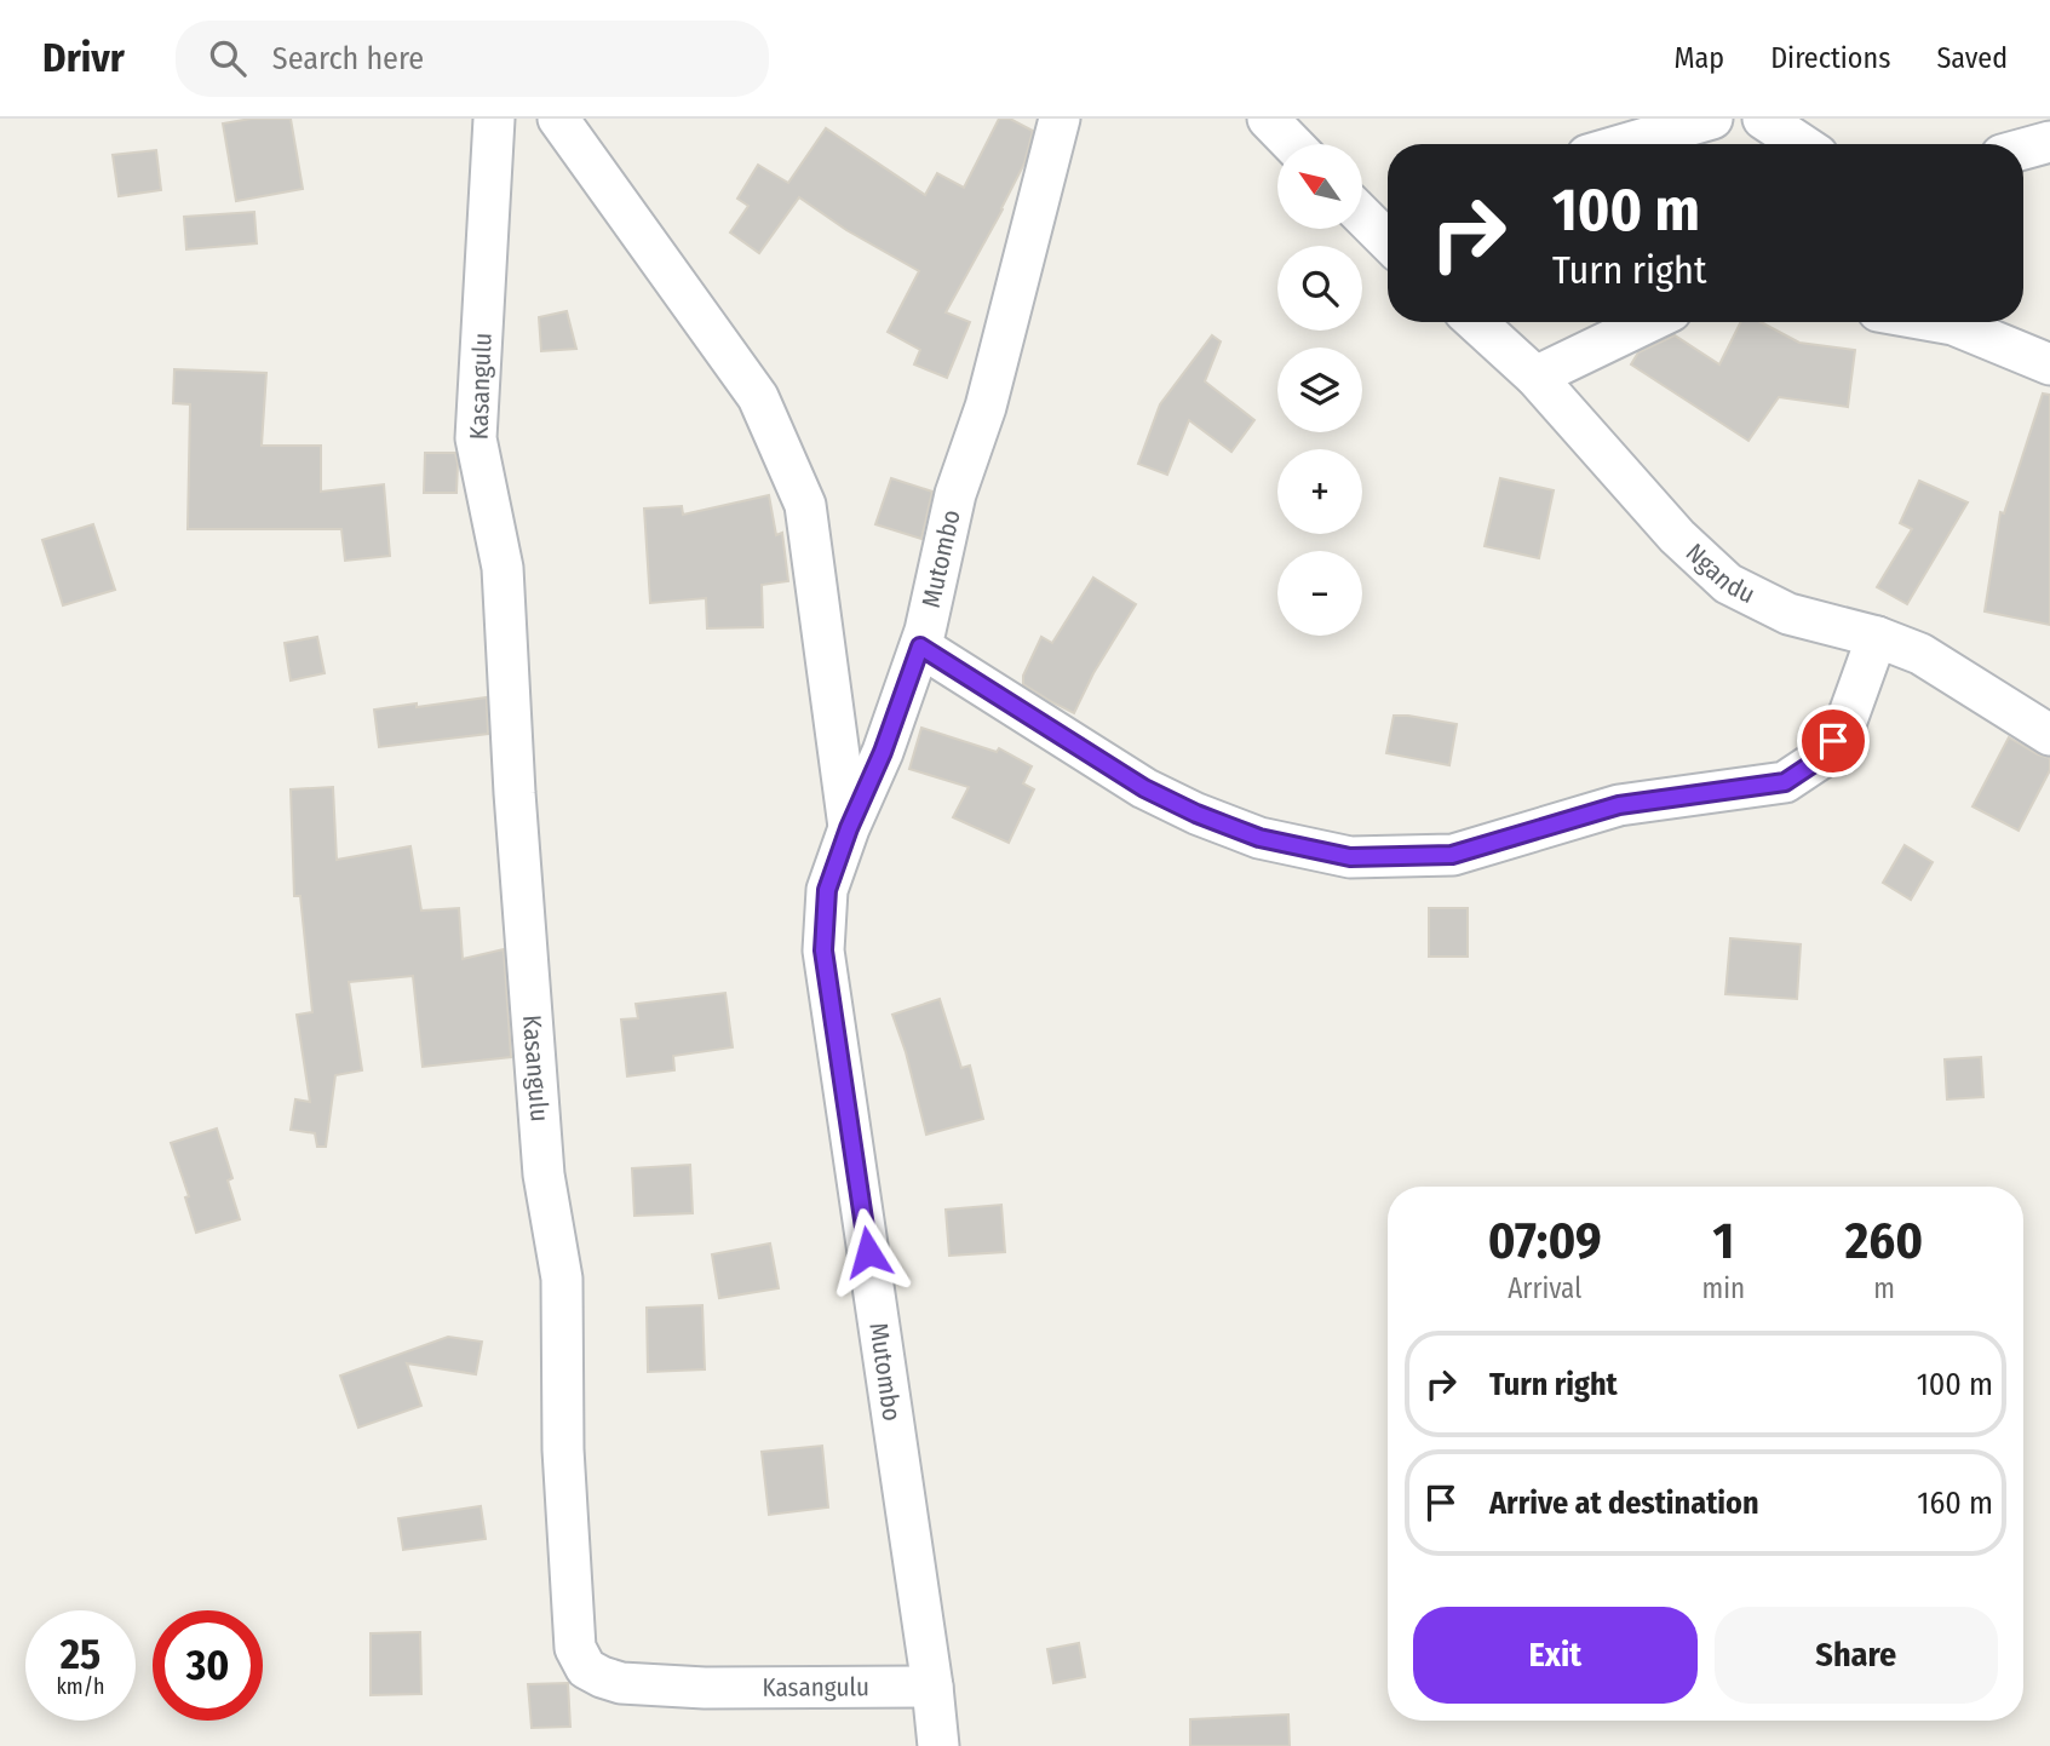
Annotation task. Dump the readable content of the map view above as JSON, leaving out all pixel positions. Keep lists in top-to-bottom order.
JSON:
{
  "streets": {
    "street": ["Kasangulu", "Mutombo", "Ngandu"]
  },
  "crossings": [
    ["Kasangulu", "Mutombo"]
  ],
  "north": "top left",
  "page": {
    "header": "Drivr",
    "search": "Search here",
    "nav": ["Map", "Directions", "Saved"],
    "map_buttons": ["+", "−"],
    "turn": ["100 m", "Turn right"],
    "eta": [
      "07:09",
      "Arrival",
      "1",
      "min",
      "260",
      "m"
    ],
    "list": [
      {
        "name": "Turn right",
        "value": "100 m"
      },
      {
        "name": "Arrive at destination",
        "value": "160 m"
      }
    ],
    "buttons": ["Exit", "Share"],
    "speed": "25 km/h",
    "limit": "30"
  }
}
